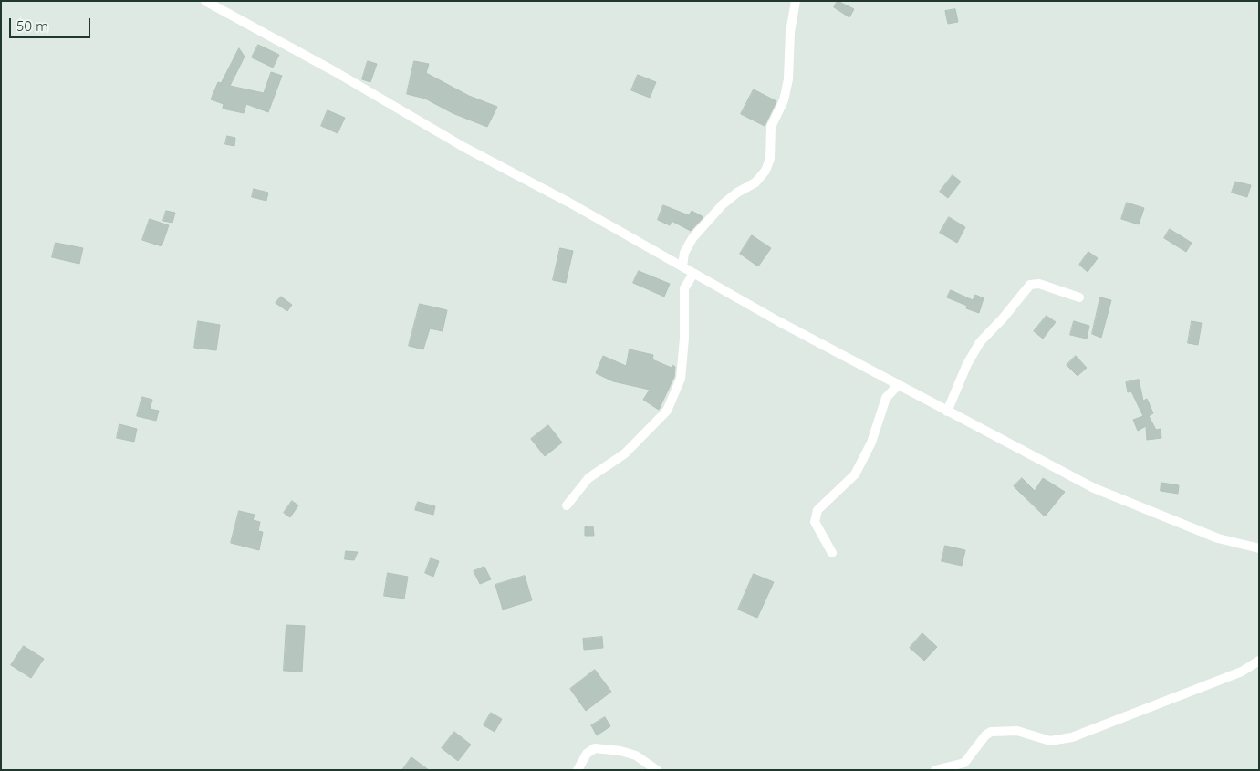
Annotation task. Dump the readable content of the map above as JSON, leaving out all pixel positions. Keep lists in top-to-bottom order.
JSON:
{
  "scale_bar": "50 m"
}
